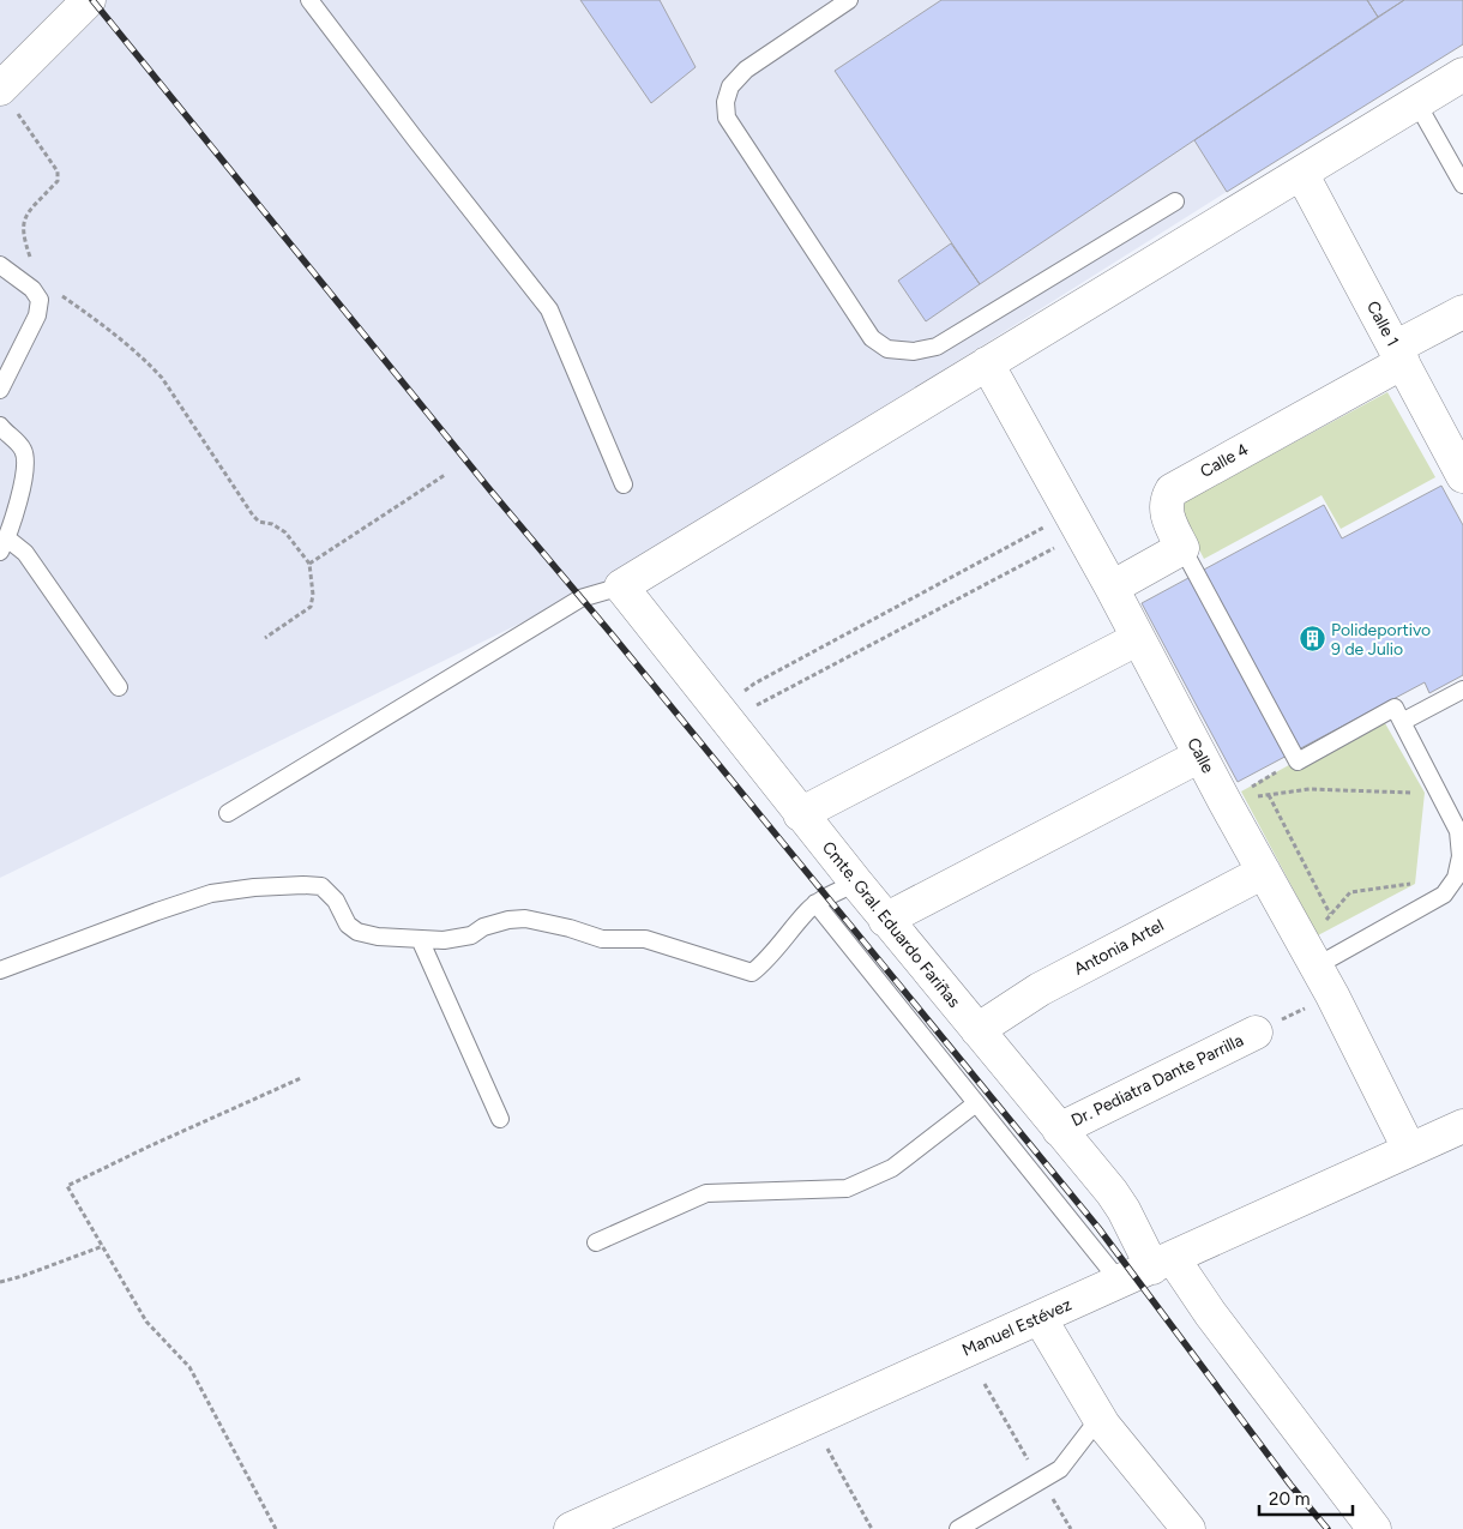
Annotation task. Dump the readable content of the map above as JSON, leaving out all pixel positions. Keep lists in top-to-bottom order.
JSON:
{
  "streets": {
    "street": [
      "Calle 1",
      "Calle 4",
      "Calle",
      "Cmte. Gral. Eduardo Fariñas",
      "Antonia Artel",
      "Dr. Pediatra Dante Parrilla",
      "Manuel Estévez"
    ]
  },
  "crossings": [
    ["Calle 1", "Calle 4"],
    ["Calle", "Antonia Artel"],
    ["Calle", "Manuel Estévez"],
    ["Cmte. Gral. Eduardo Fariñas", "Antonia Artel"],
    ["Cmte. Gral. Eduardo Fariñas", "Dr. Pediatra Dante Parrilla"],
    ["Cmte. Gral. Eduardo Fariñas", "Manuel Estévez"]
  ],
  "places": {
    "building": ["Polideportivo 9 de Julio"]
  },
  "scale_bar": "20 m"
}
